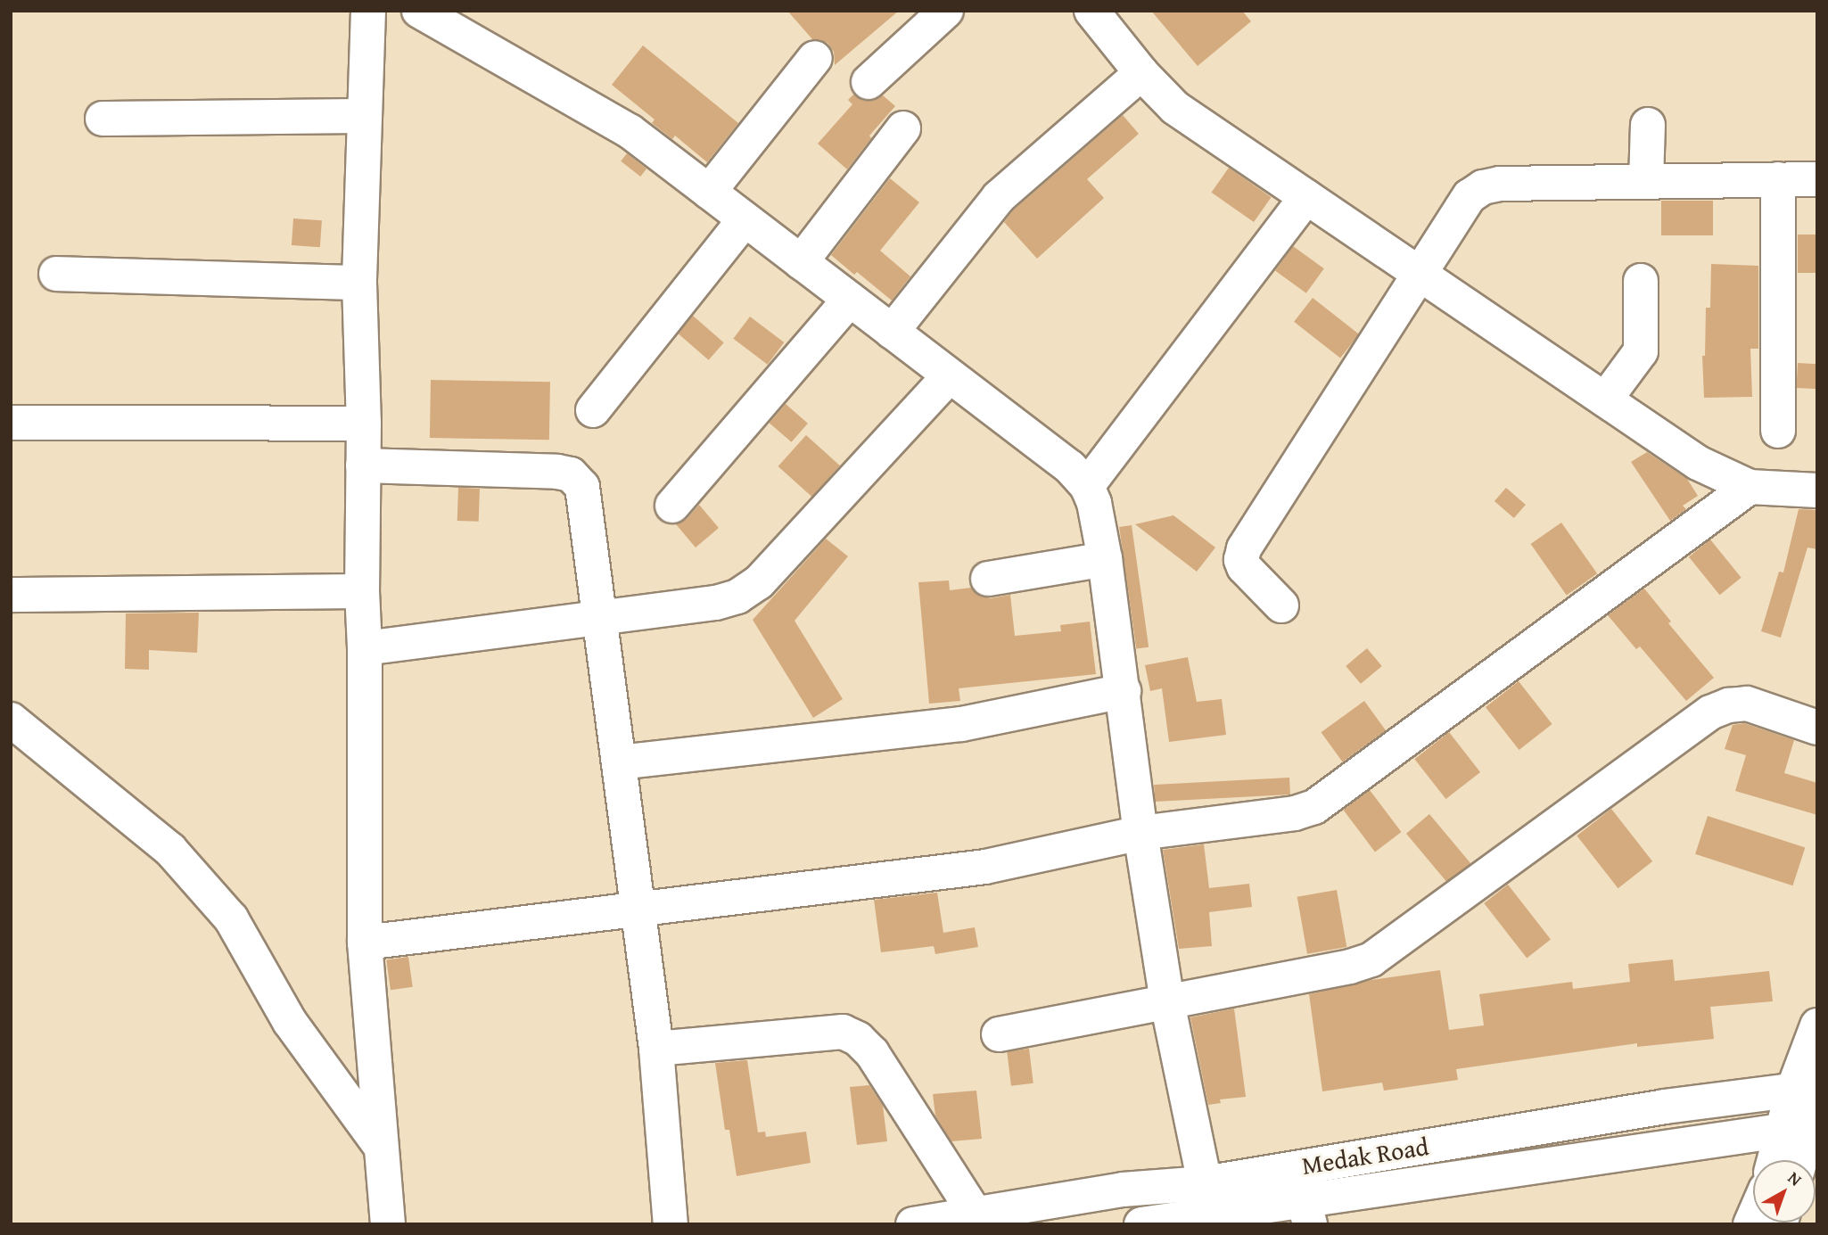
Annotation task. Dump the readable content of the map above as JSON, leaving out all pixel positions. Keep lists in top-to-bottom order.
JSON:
{
  "streets": {
    "street": ["Medak Road"]
  },
  "north": "top right"
}
